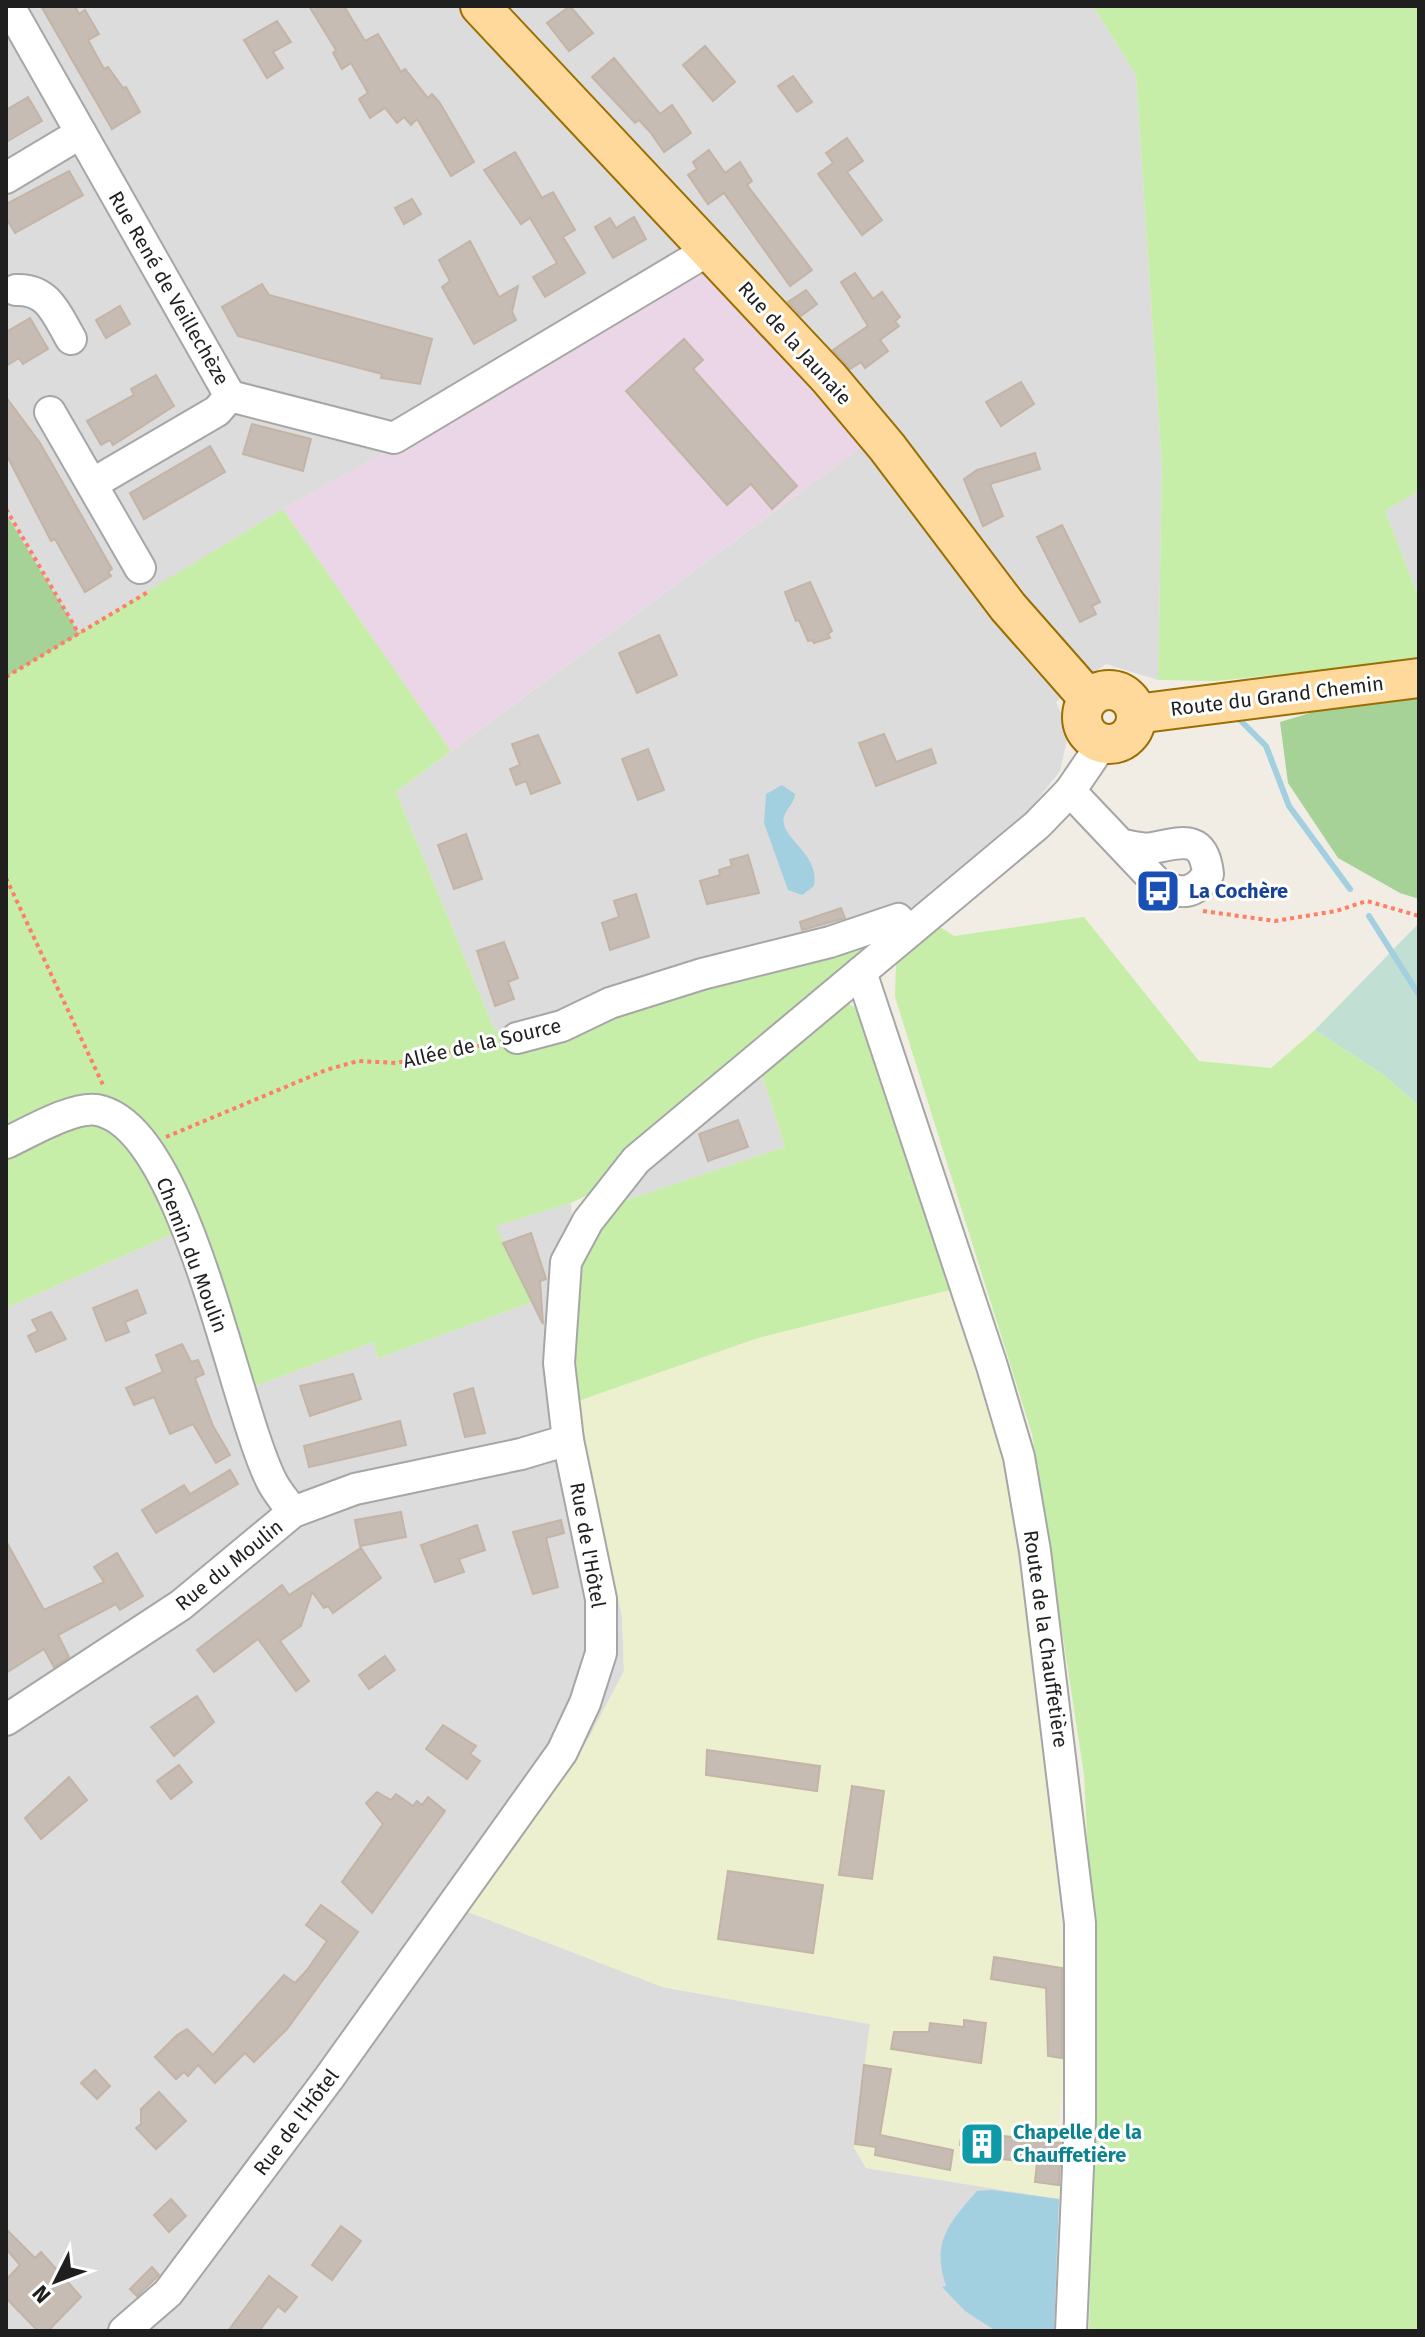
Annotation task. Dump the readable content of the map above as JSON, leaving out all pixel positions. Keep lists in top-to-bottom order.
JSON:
{
  "streets": {
    "main road": ["Rue de la Jaunaie", "Route du Grand Chemin"],
    "street": [
      "Rue René de Veillechèze",
      "Allée de la Source",
      "Chemin du Moulin",
      "Rue de l'Hôtel",
      "Rue du Moulin",
      "Route de la Chauffetière"
    ]
  },
  "crossings": [
    ["Rue René de Veillechèze", "Rue de la Jaunaie"],
    ["Rue de la Jaunaie", "Route du Grand Chemin"],
    ["Rue de la Jaunaie", "Rue de l'Hôtel"],
    ["Route du Grand Chemin", "Rue de l'Hôtel"],
    ["Allée de la Source", "Chemin du Moulin"],
    ["Allée de la Source", "Rue de l'Hôtel"],
    ["Chemin du Moulin", "Rue du Moulin"],
    ["Rue de l'Hôtel", "Rue du Moulin"],
    ["Rue de l'Hôtel", "Route de la Chauffetière"]
  ],
  "places": {
    "bus stop": ["La Cochère"],
    "building": ["Chapelle de la Chauffetière"]
  },
  "north": "bottom left"
}
